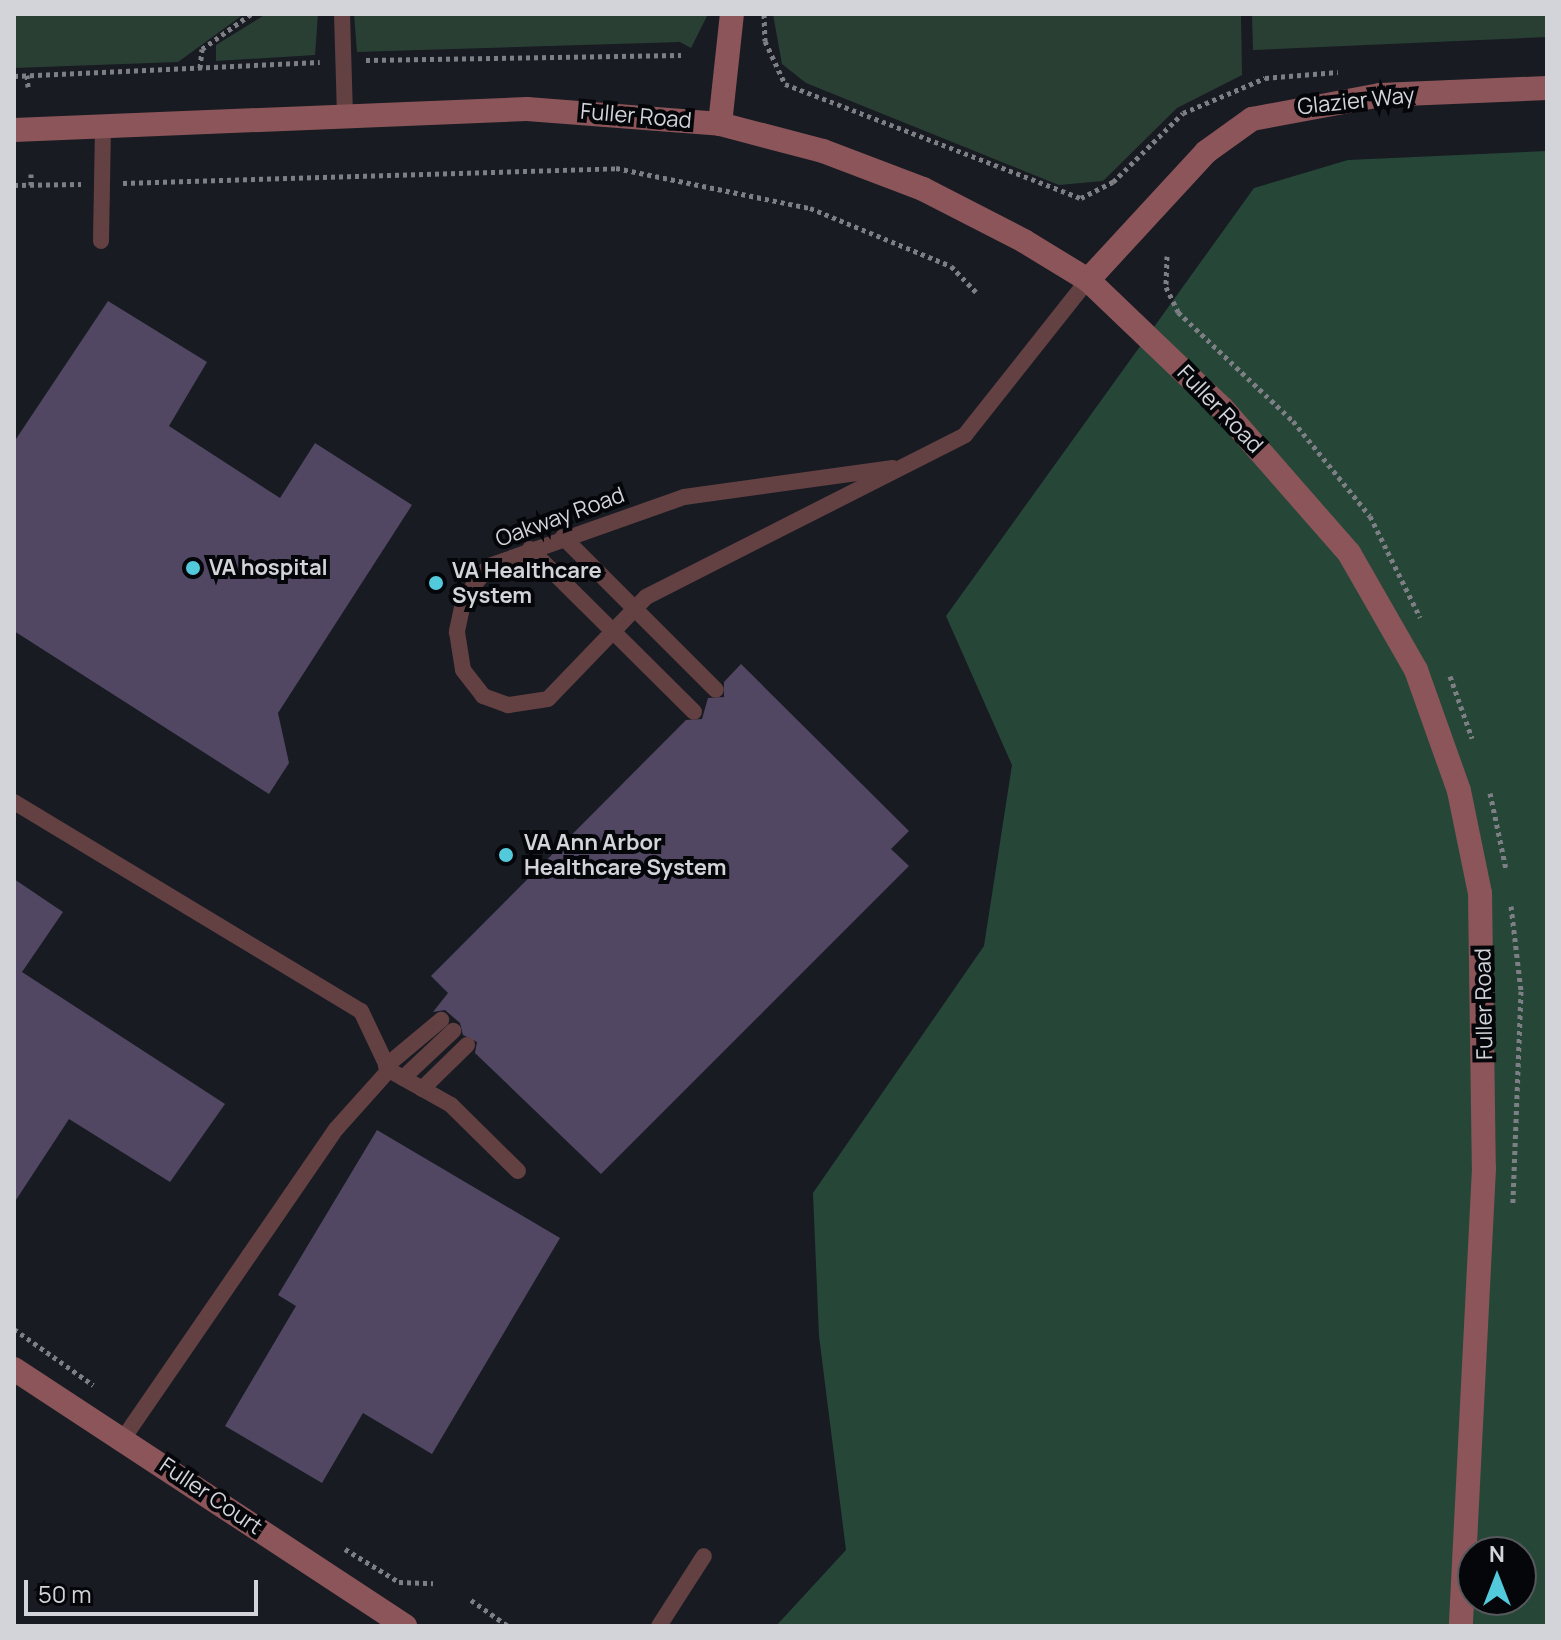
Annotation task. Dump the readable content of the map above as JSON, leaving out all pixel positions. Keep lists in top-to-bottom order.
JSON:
{
  "streets": {
    "main road": ["Glazier Way", "Fuller Road", "Fuller Court"],
    "lane": ["Oakway Road"]
  },
  "crossings": [
    ["Glazier Way", "Fuller Road"],
    ["Glazier Way", "Oakway Road"],
    ["Fuller Road", "Oakway Road"]
  ],
  "places": ["VA hospital", "VA Healthcare System", "VA Ann Arbor Healthcare System"],
  "scale_bar": "50 m",
  "north": "top"
}
